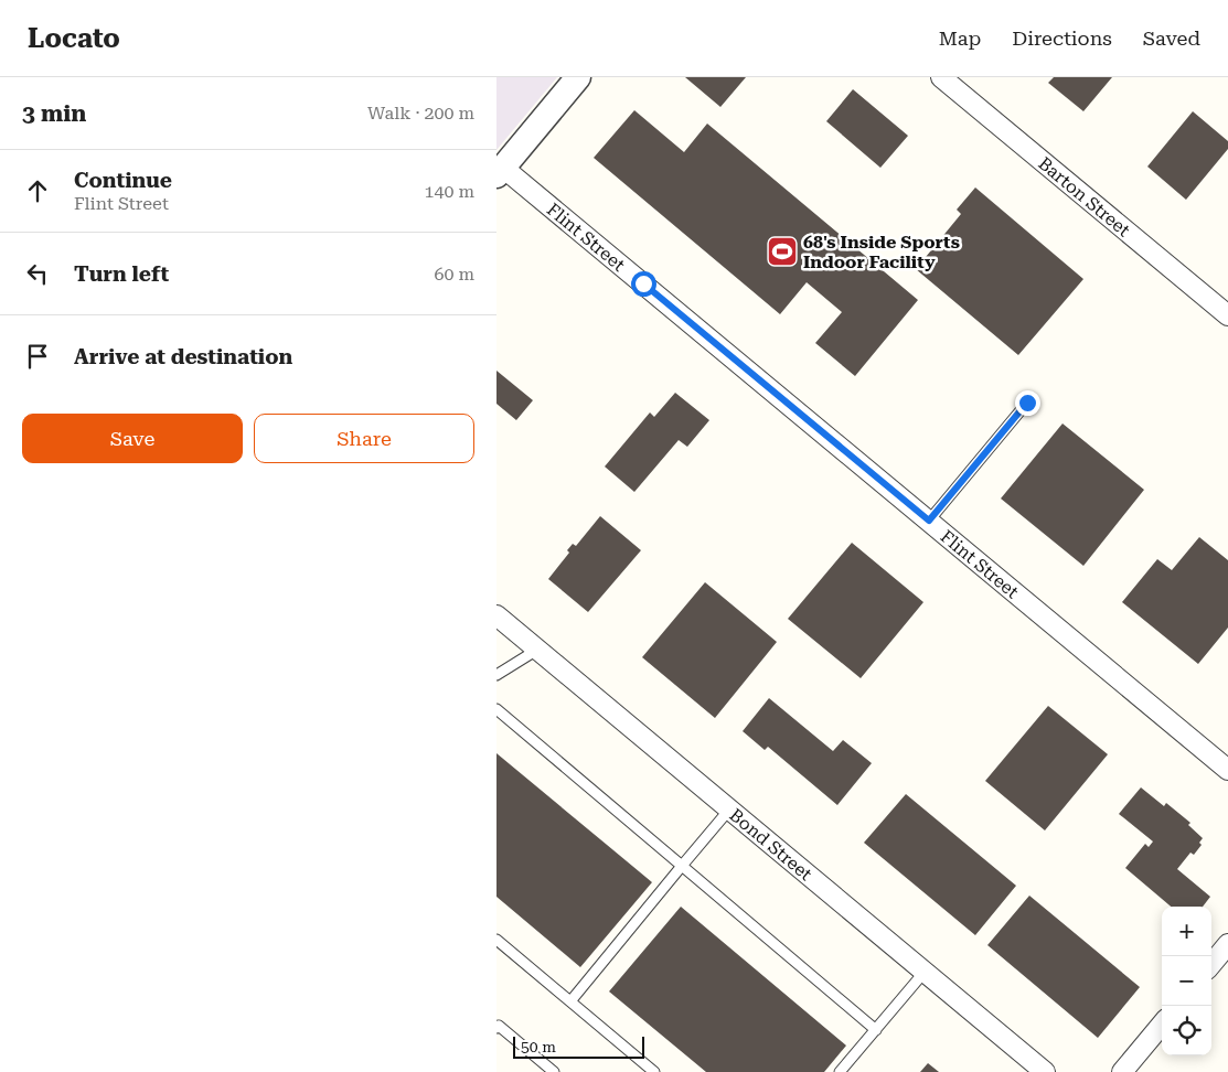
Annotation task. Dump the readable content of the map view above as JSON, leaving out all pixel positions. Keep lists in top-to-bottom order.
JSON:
{
  "streets": {
    "street": ["Barton Street", "Flint Street", "Bond Street"]
  },
  "places": {
    "sports": ["68's Inside Sports Indoor Facility"]
  },
  "scale_bar": "50 m",
  "page": {
    "header": "Locato",
    "nav": ["Map", "Directions", "Saved"],
    "heading": ["3 min", "Walk · 200 m"],
    "list": [
      ["Continue", "Flint Street", "140 m"],
      ["Turn left", "60 m"],
      "Arrive at destination"
    ],
    "buttons": ["Save", "Share"],
    "map_buttons": ["+", "−"],
    "scale": "50 m"
  }
}
